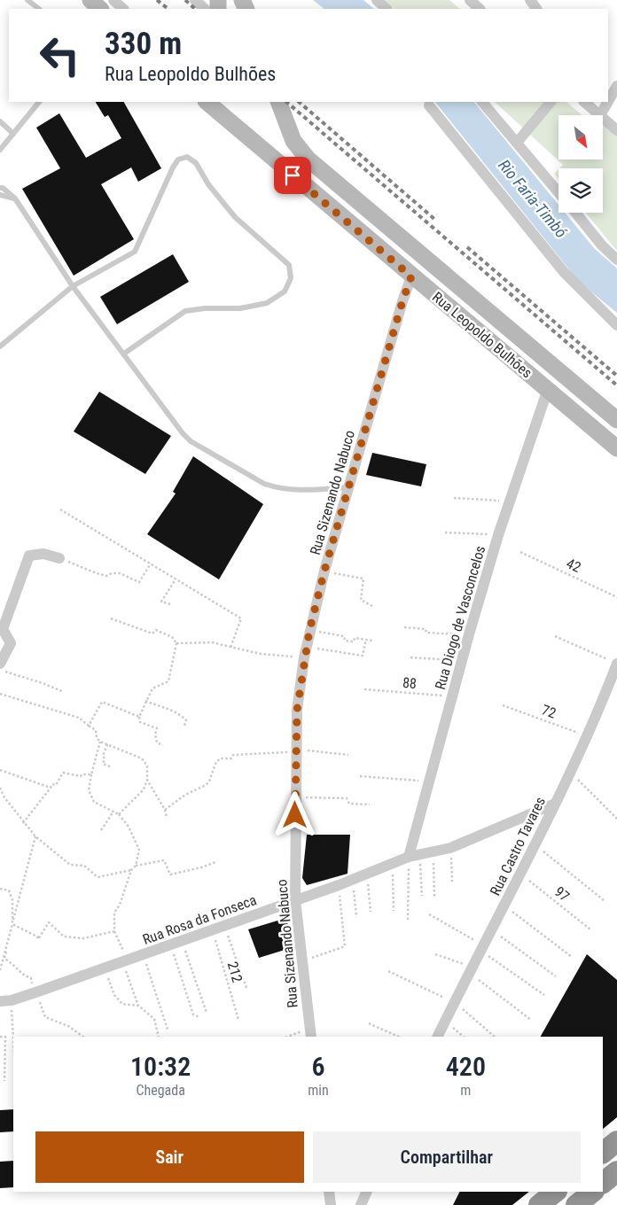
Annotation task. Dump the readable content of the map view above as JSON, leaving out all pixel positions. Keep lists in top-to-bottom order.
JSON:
{
  "streets": {
    "main road": ["Rua Leopoldo Bulhões"],
    "street": [
      "Rua Sizenando Nabuco",
      "Rua Diogo de Vasconcelos",
      "Rua Castro Tavares",
      "Rua Rosa da Fonseca"
    ],
    "path": [
      "42",
      "88",
      "72",
      "97",
      "212"
    ]
  },
  "crossings": [
    ["Rua Leopoldo Bulhões", "Rua Sizenando Nabuco"],
    ["Rua Leopoldo Bulhões", "Rua Diogo de Vasconcelos"],
    ["Rua Sizenando Nabuco", "Rua Rosa da Fonseca"],
    ["Rua Diogo de Vasconcelos", "88"],
    ["Rua Diogo de Vasconcelos", "Rua Rosa da Fonseca"],
    ["72", "Rua Castro Tavares"],
    ["Rua Castro Tavares", "97"],
    ["Rua Castro Tavares", "Rua Rosa da Fonseca"],
    ["Rua Rosa da Fonseca", "212"]
  ],
  "water": ["Rio Faria-Timbó"],
  "north": "bottom right",
  "page": {
    "turn": ["330 m", "Rua Leopoldo Bulhões"],
    "eta": [
      "10:32",
      "Chegada",
      "6",
      "min",
      "420",
      "m"
    ],
    "buttons": ["Sair", "Compartilhar"]
  }
}
